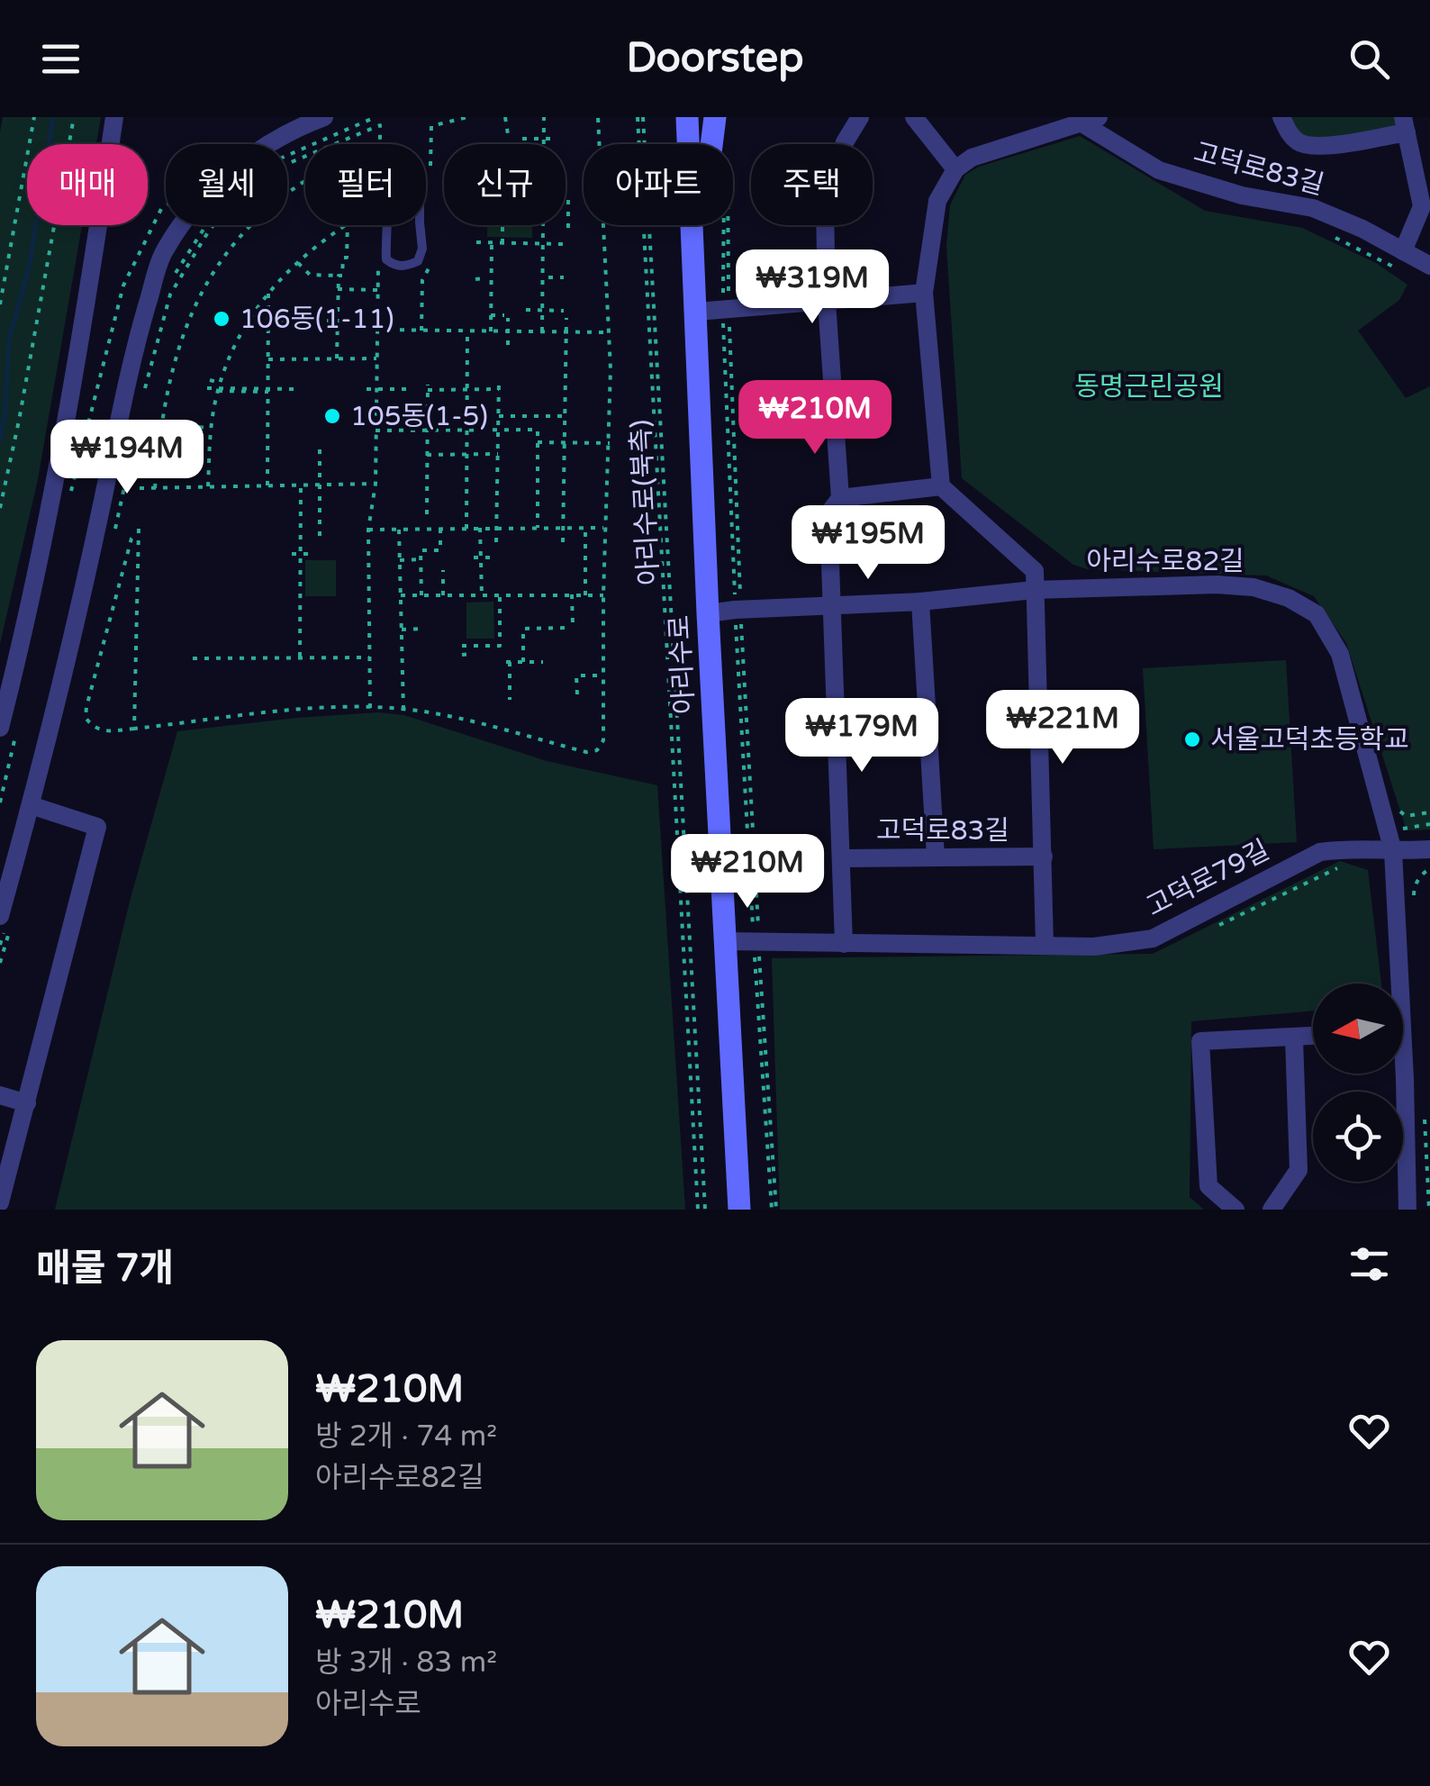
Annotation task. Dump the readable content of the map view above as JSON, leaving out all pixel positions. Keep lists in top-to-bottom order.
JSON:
{
  "streets": {
    "main road": ["아리수로"],
    "street": ["고덕로83길", "아리수로82길", "고덕로79길"],
    "path": ["아리수로(북측)"]
  },
  "crossings": [
    ["고덕로83길", "아리수로82길"],
    ["고덕로83길", "고덕로79길"],
    ["아리수로82길", "아리수로"],
    ["아리수로82길", "고덕로79길"],
    ["아리수로", "고덕로79길"]
  ],
  "parks": ["동명근린공원"],
  "places": ["106동(1-11)", "105동(1-5)", "서울고덕초등학교"],
  "north": "left",
  "page": {
    "header": "Doorstep",
    "chip": [
      "매매",
      "월세",
      "필터",
      "신규",
      "아파트",
      "주택"
    ],
    "price": [
      "₩319M",
      "₩210M",
      "₩194M",
      "₩195M",
      "₩221M",
      "₩179M",
      "₩210M"
    ],
    "heading": "매물 7개",
    "list": [
      {
        "name": "₩210M",
        "note": "방 2개 · 74 m² · 아리수로82길"
      },
      {
        "name": "₩210M",
        "note": "방 3개 · 83 m² · 아리수로"
      }
    ]
  }
}
